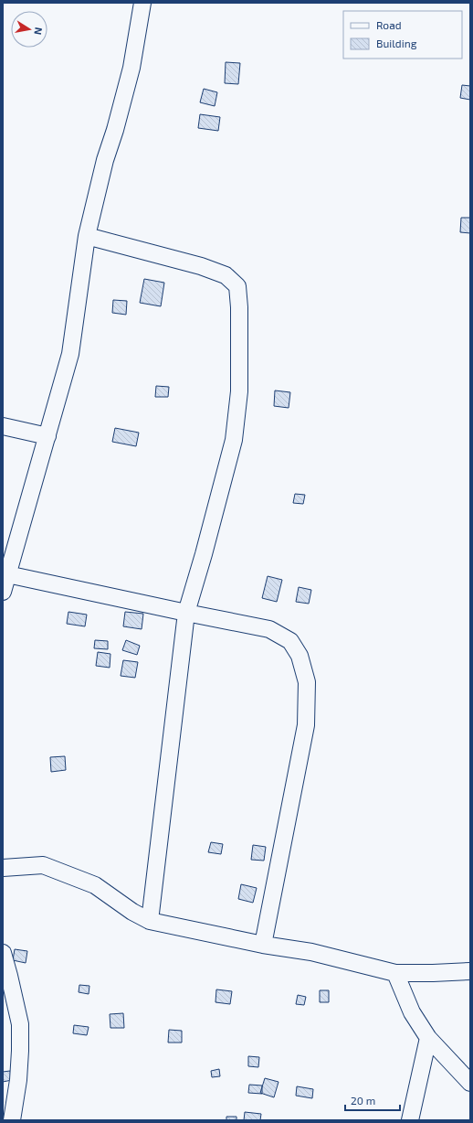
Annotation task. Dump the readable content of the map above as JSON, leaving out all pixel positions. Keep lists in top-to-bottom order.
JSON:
{
  "legend": ["Road", "Building"],
  "scale_bar": "20 m",
  "north": "right"
}
